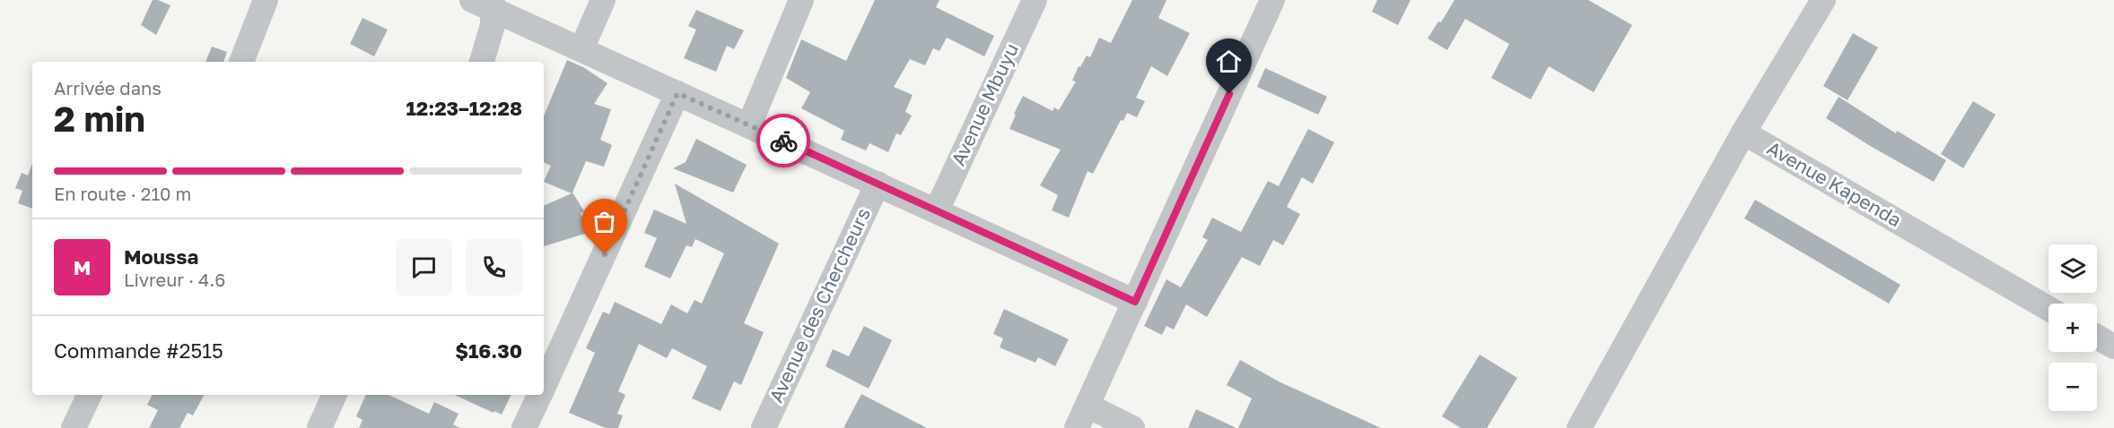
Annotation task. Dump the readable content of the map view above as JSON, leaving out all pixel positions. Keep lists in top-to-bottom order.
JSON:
{
  "streets": {
    "street": ["Avenue Mbuyu", "Avenue Kapenda", "Avenue des Chercheurs"]
  },
  "page": {
    "heading": ["2 min", "Arrivée dans", "12:23–12:28"],
    "panel": [
      "Moussa",
      "Livreur · 4.6",
      "Commande #2515",
      "$16.30"
    ],
    "bar": "En route · 210 m",
    "round": "M",
    "map_buttons": ["+", "−"]
  }
}
